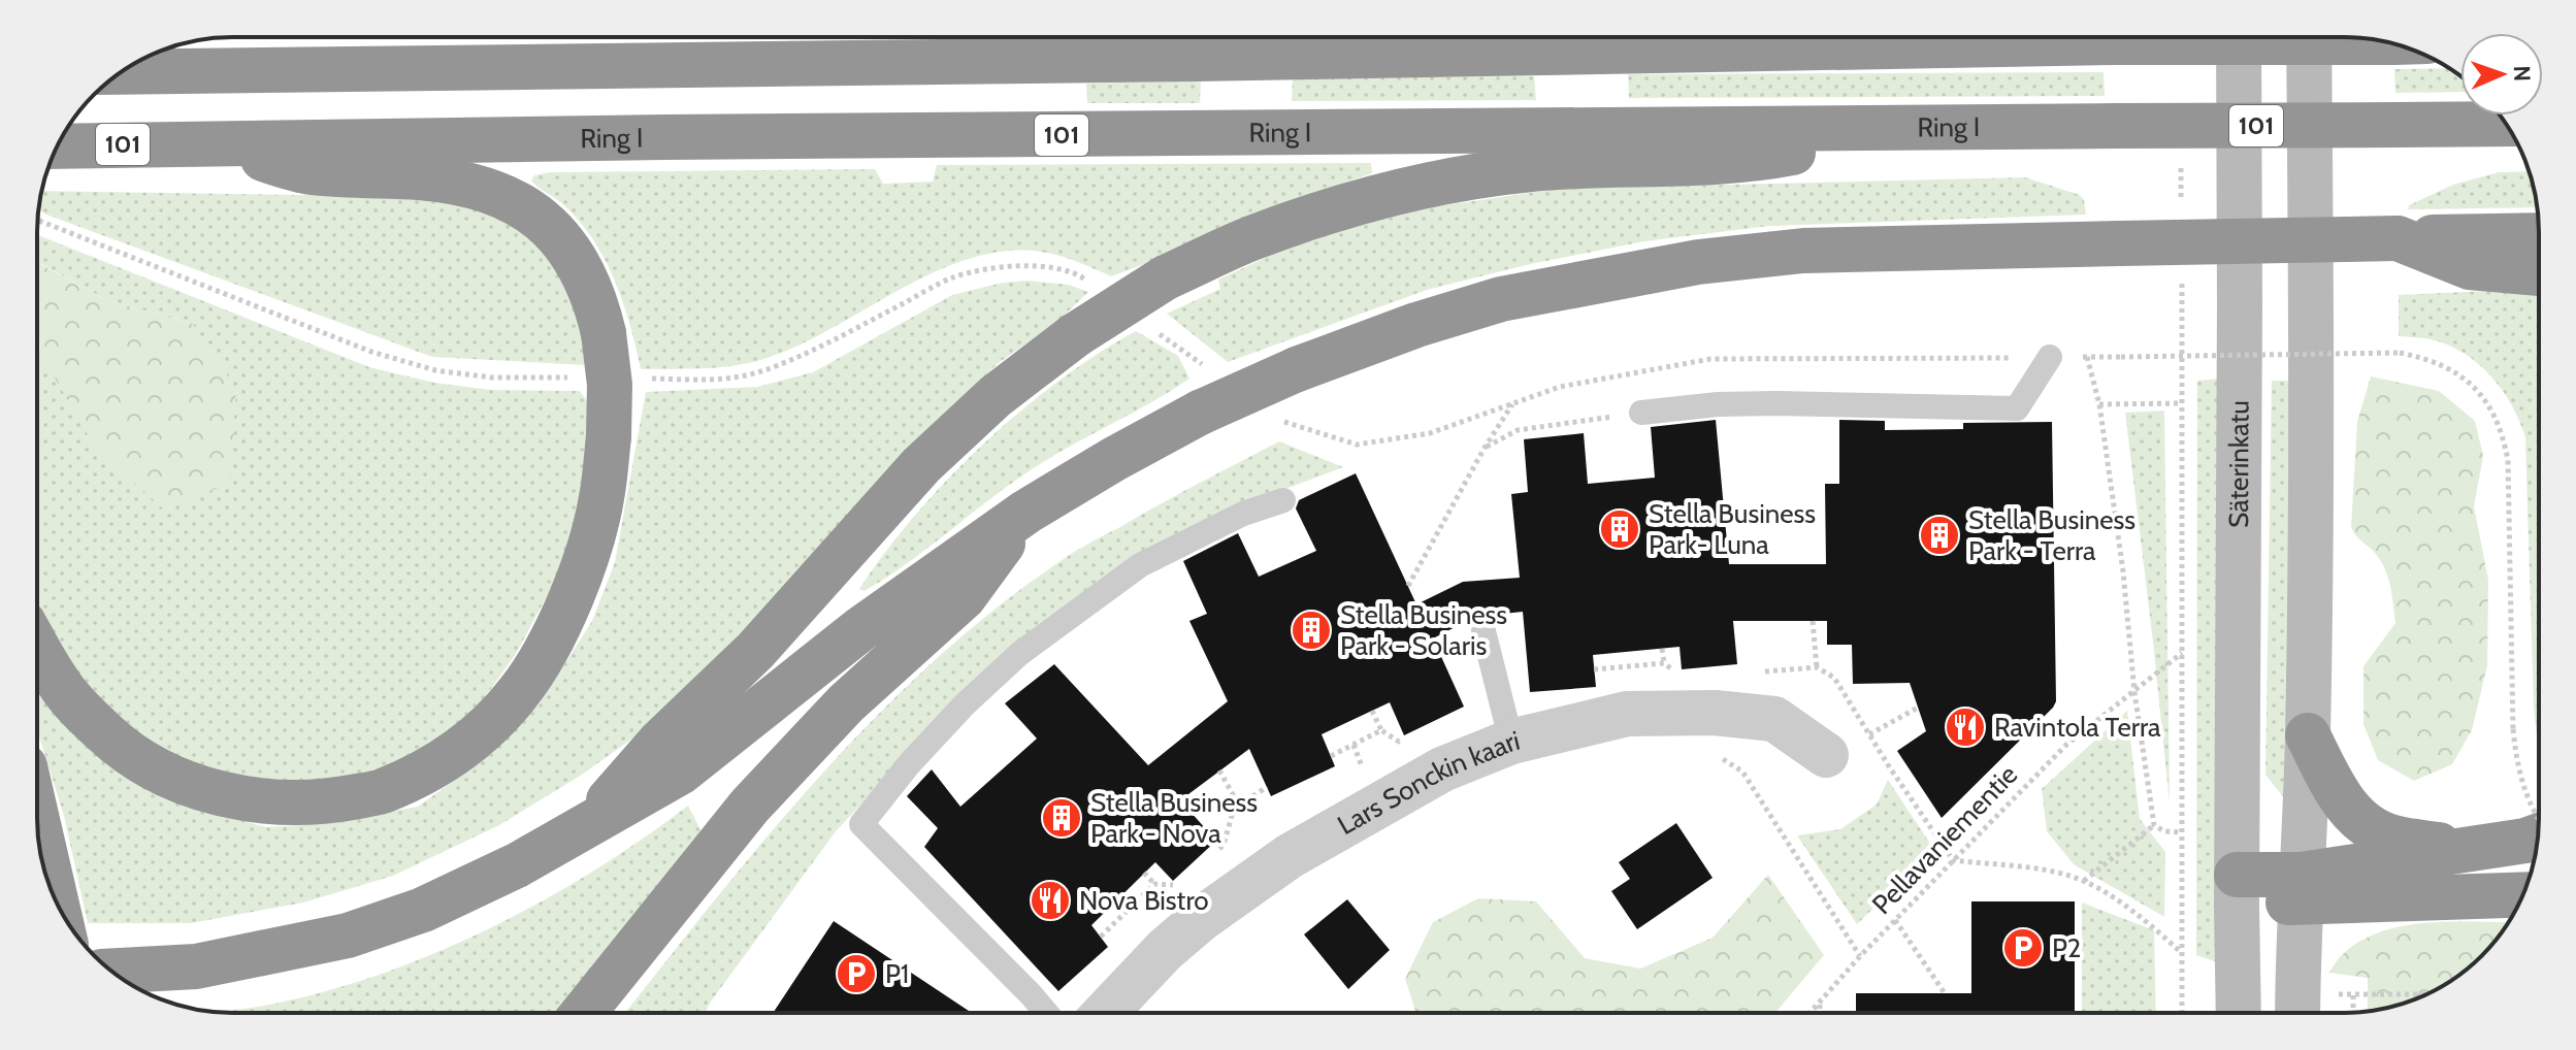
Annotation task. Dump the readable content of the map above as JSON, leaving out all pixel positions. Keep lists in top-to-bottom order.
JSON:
{
  "streets": {
    "highway": ["101", "Ring I"],
    "main road": ["Säterinkatu"],
    "street": ["Lars Sonckin kaari"],
    "path": ["Pellavaniementie"]
  },
  "places": {
    "building": [
      "Stella Business Park- Luna",
      "Stella Business Park - Terra",
      "Stella Business Park - Solaris",
      "Stella Business Park - Nova"
    ],
    "restaurant": ["Ravintola Terra", "Nova Bistro"],
    "parking": ["P2", "P1"]
  },
  "north": "right"
}
